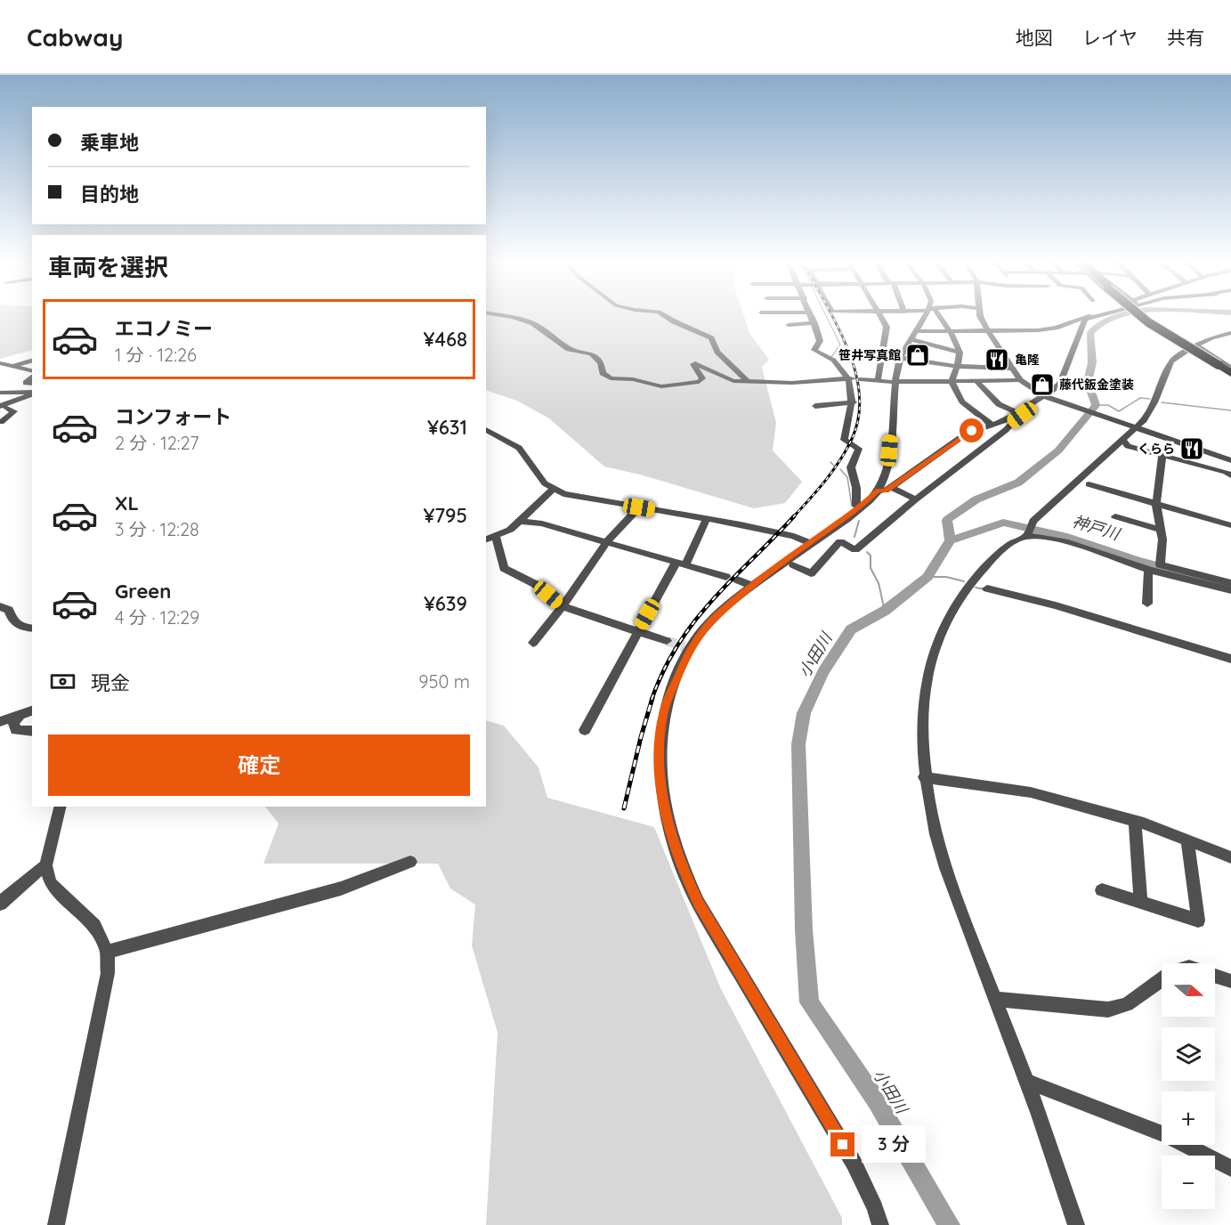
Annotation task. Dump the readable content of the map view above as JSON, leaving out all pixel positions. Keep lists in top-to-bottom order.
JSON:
{
  "water": ["神戸川", "小田川"],
  "places": {
    "shop": ["笹井写真館", "藤代鈑金塗装"],
    "restaurant": ["亀隆", "くらら"]
  },
  "north": "right",
  "page": {
    "header": "Cabway",
    "nav": ["地図", "レイヤ", "共有"],
    "banner": ["乗車地", "目的地"],
    "heading": "車両を選択",
    "list": [
      {
        "name": "エコノミー",
        "note": "1 分 · 12:26",
        "value": "¥468"
      },
      {
        "name": "コンフォート",
        "note": "2 分 · 12:27",
        "value": "¥631"
      },
      {
        "name": "XL",
        "note": "3 分 · 12:28",
        "value": "¥795"
      },
      {
        "name": "Green",
        "note": "4 分 · 12:29",
        "value": "¥639"
      }
    ],
    "pay": ["現金", "950 m"],
    "buttons": "確定",
    "map_buttons": ["+", "−"],
    "bubble": "3 分"
  }
}
